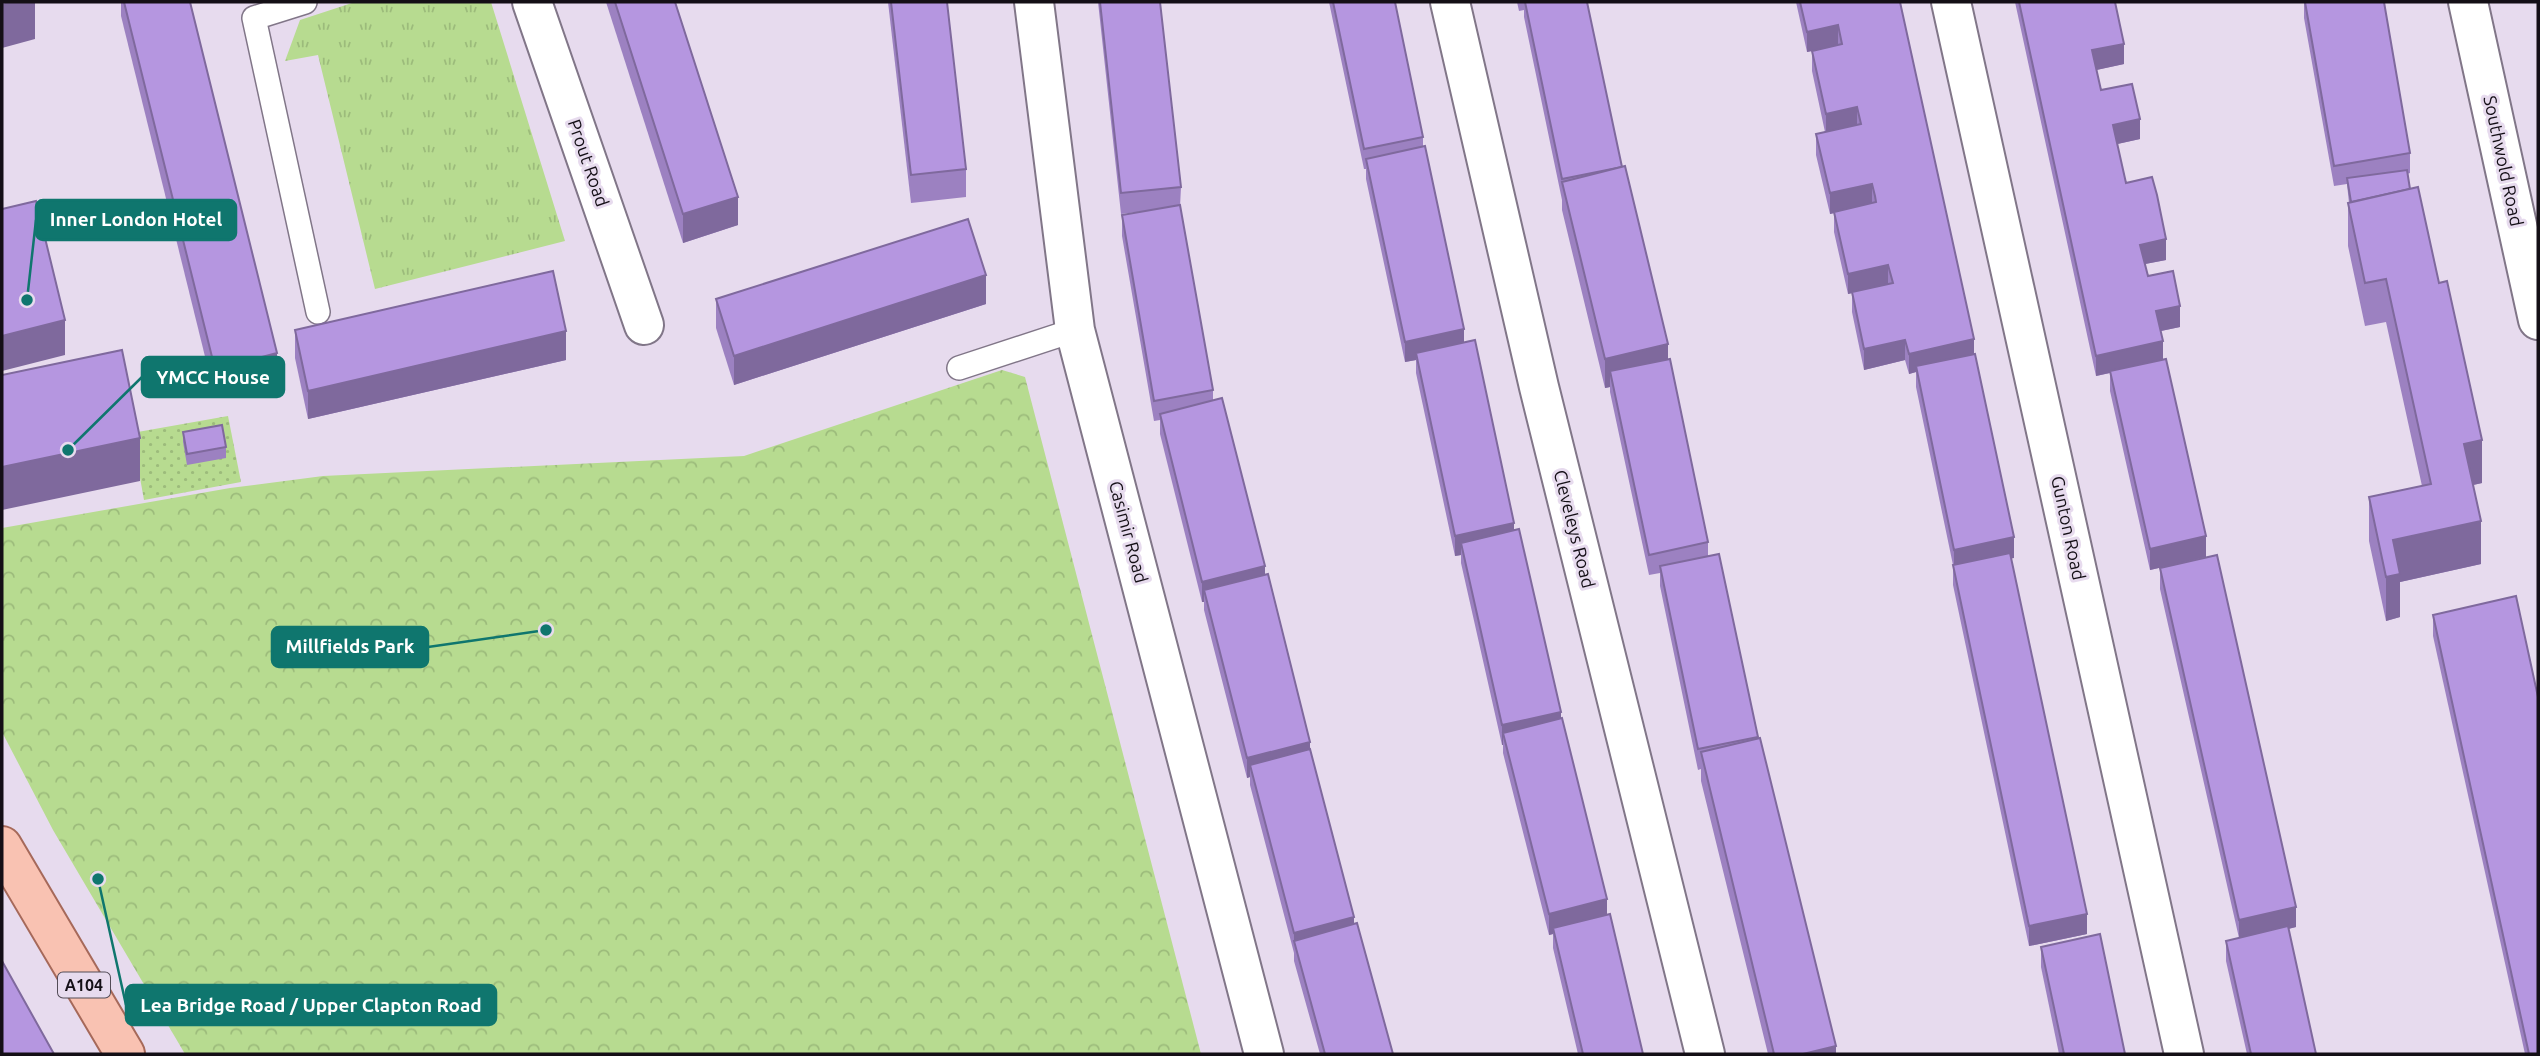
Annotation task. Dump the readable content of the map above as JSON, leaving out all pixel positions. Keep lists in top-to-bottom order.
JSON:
{
  "streets": {
    "main road": ["A104"],
    "street": [
      "Southwold Road",
      "Prout Road",
      "Gunton Road",
      "Cleveleys Road",
      "Casimir Road"
    ]
  },
  "places": [
    "Inner London Hotel",
    "YMCC House",
    "Millfields Park",
    "Lea Bridge Road / Upper Clapton Road"
  ]
}
